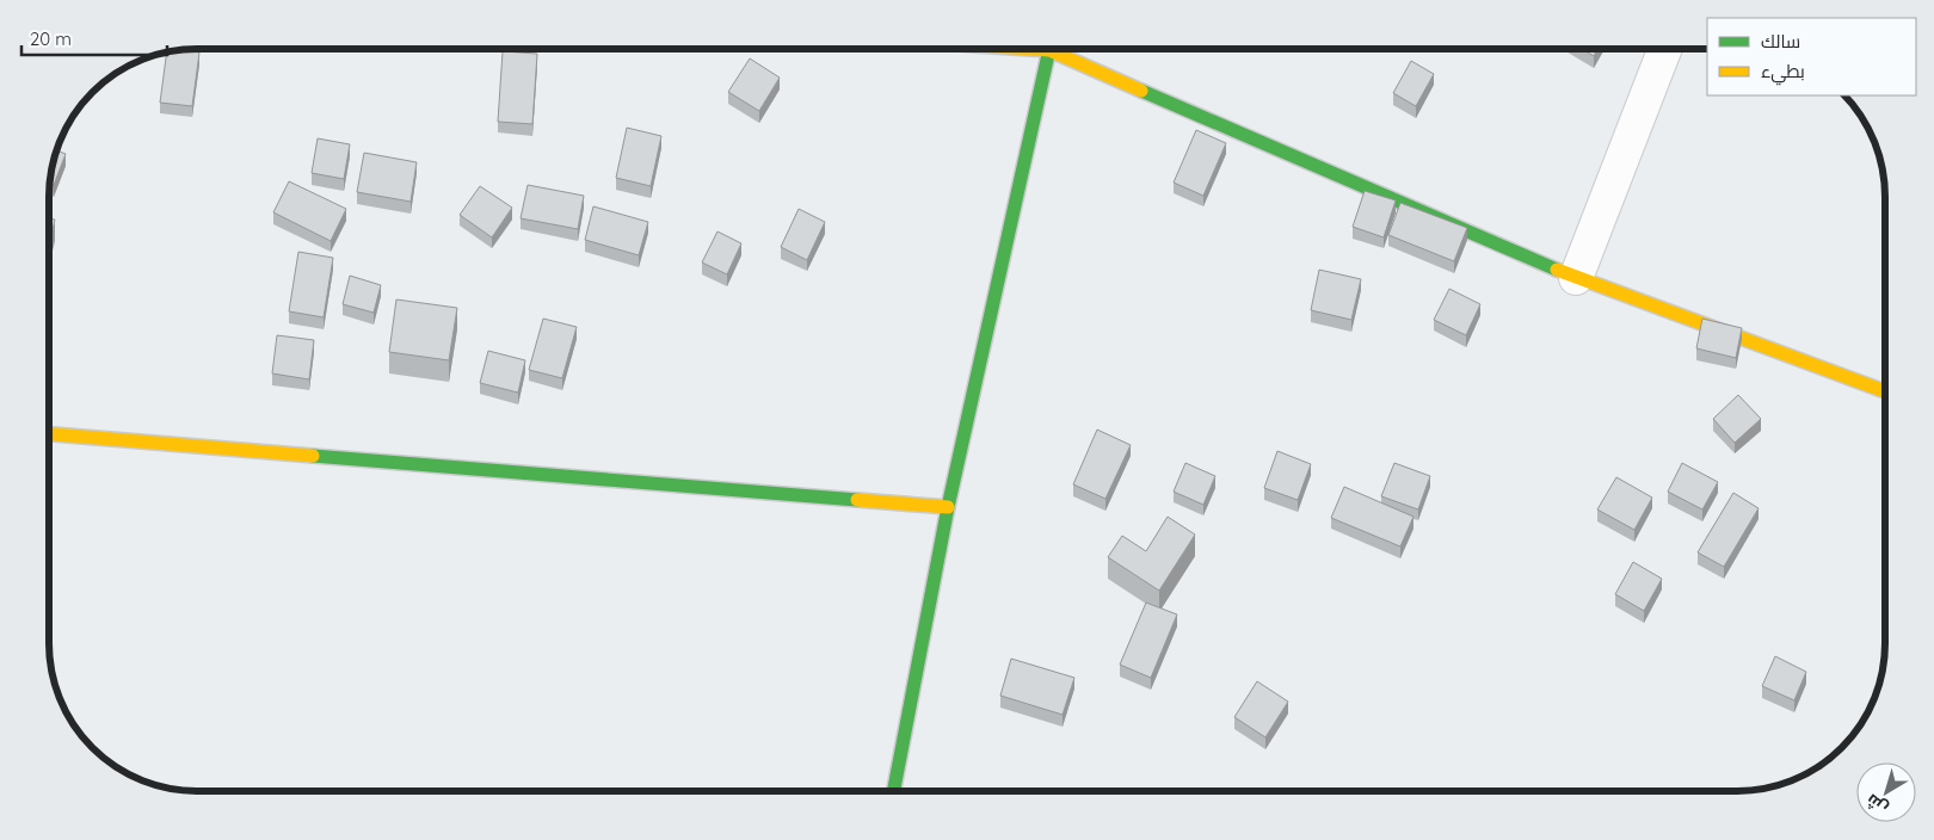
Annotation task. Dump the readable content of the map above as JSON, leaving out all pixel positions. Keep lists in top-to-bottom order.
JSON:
{
  "legend": ["سالك", "بطيء"],
  "scale_bar": "20 m",
  "north": "bottom left"
}
